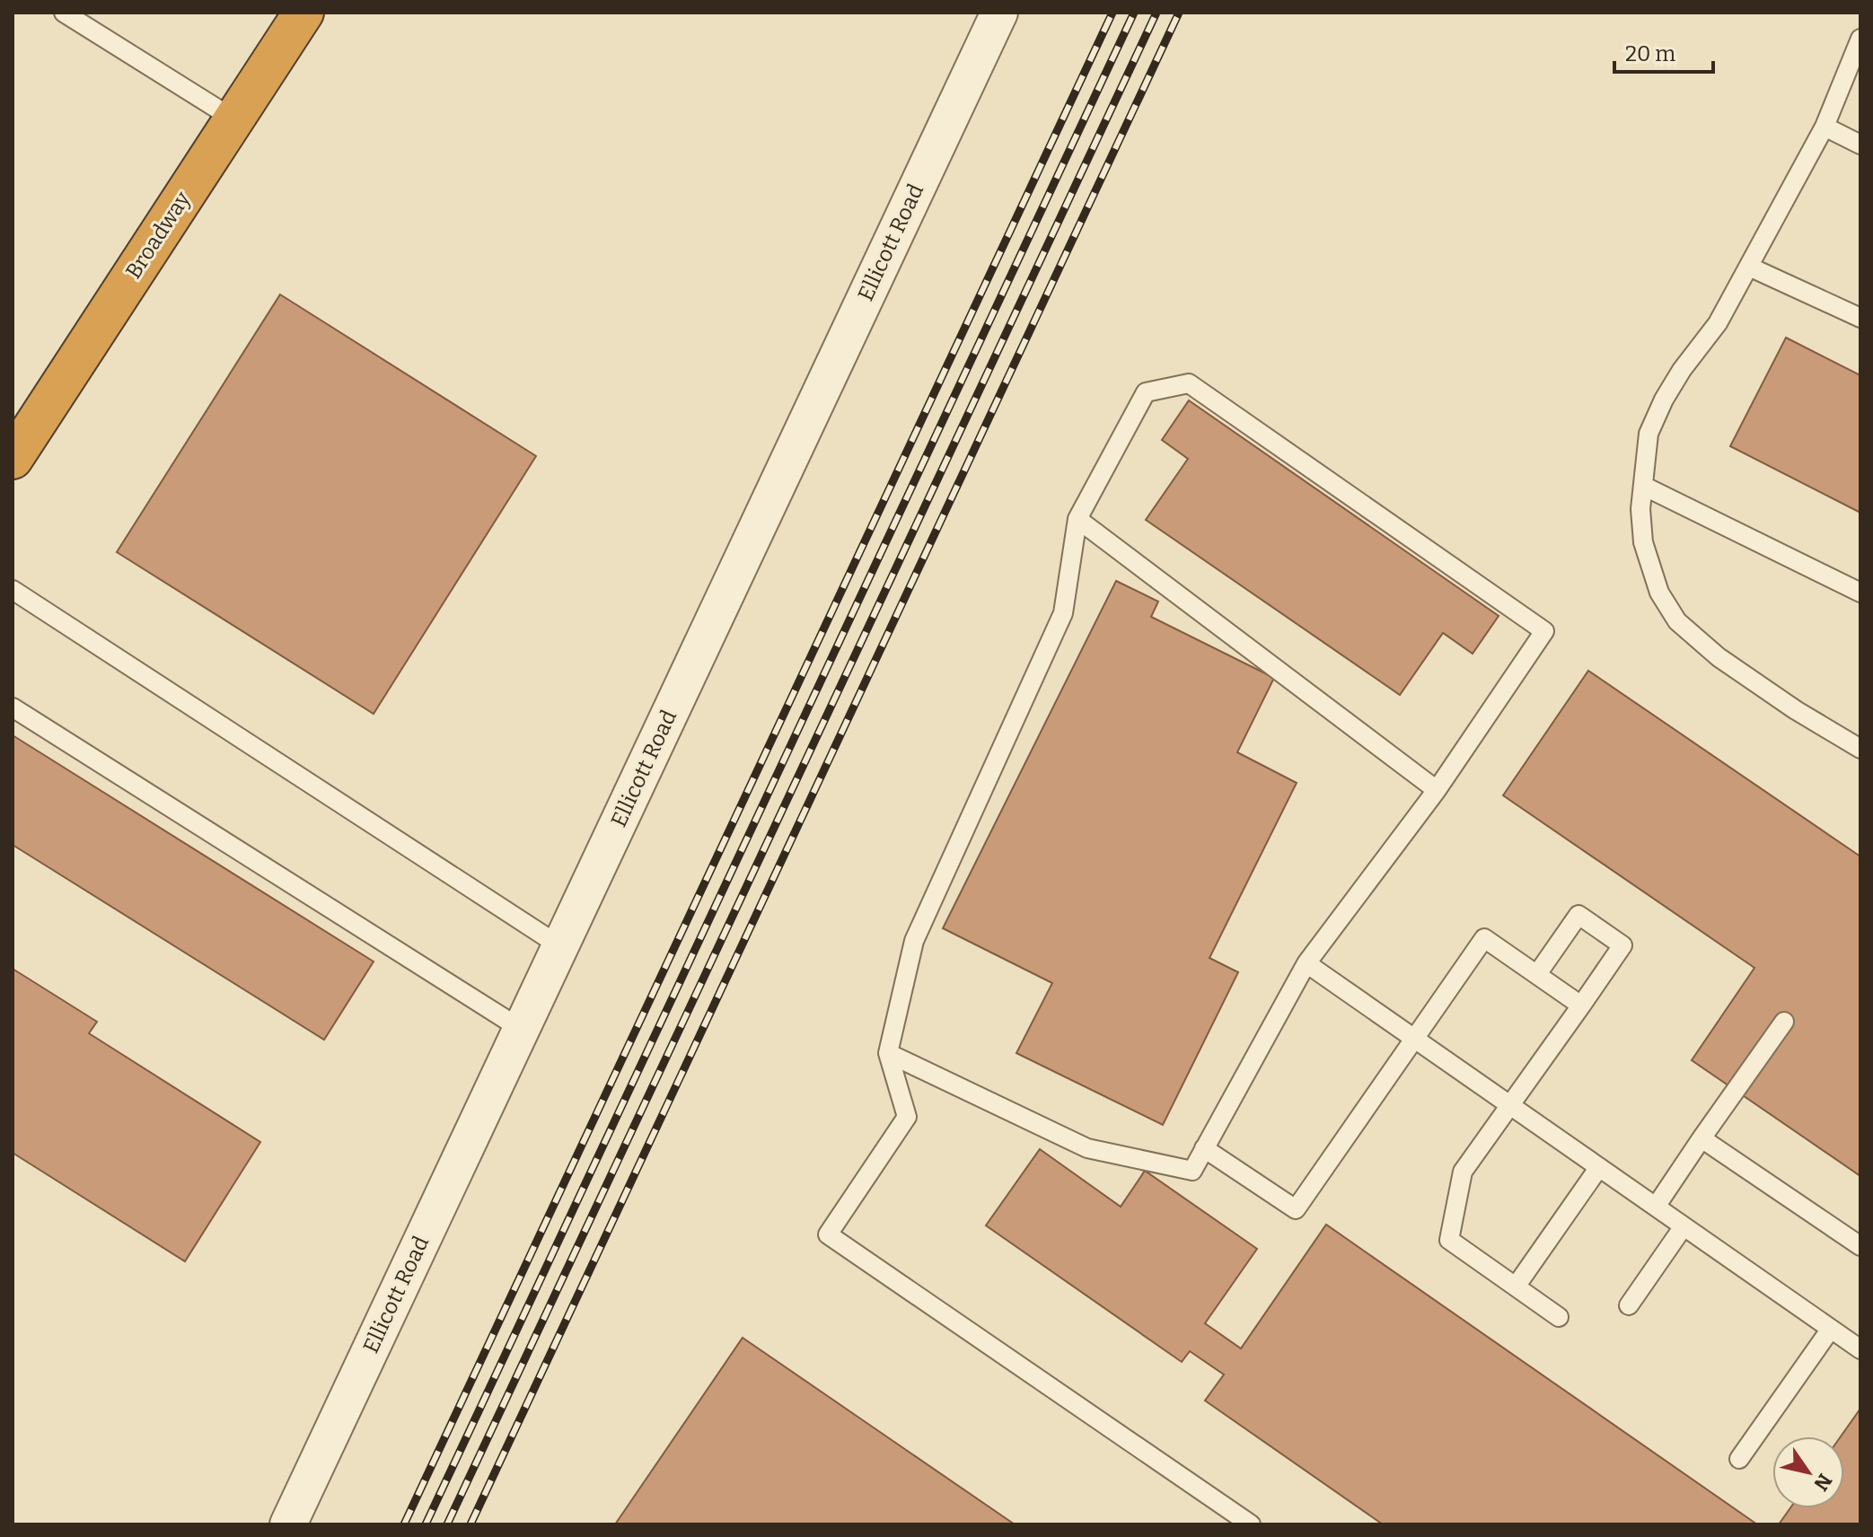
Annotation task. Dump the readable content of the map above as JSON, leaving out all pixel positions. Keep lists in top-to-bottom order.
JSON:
{
  "streets": {
    "highway": ["Broadway"],
    "street": ["Ellicott Road"]
  },
  "scale_bar": "20 m",
  "north": "bottom right"
}
